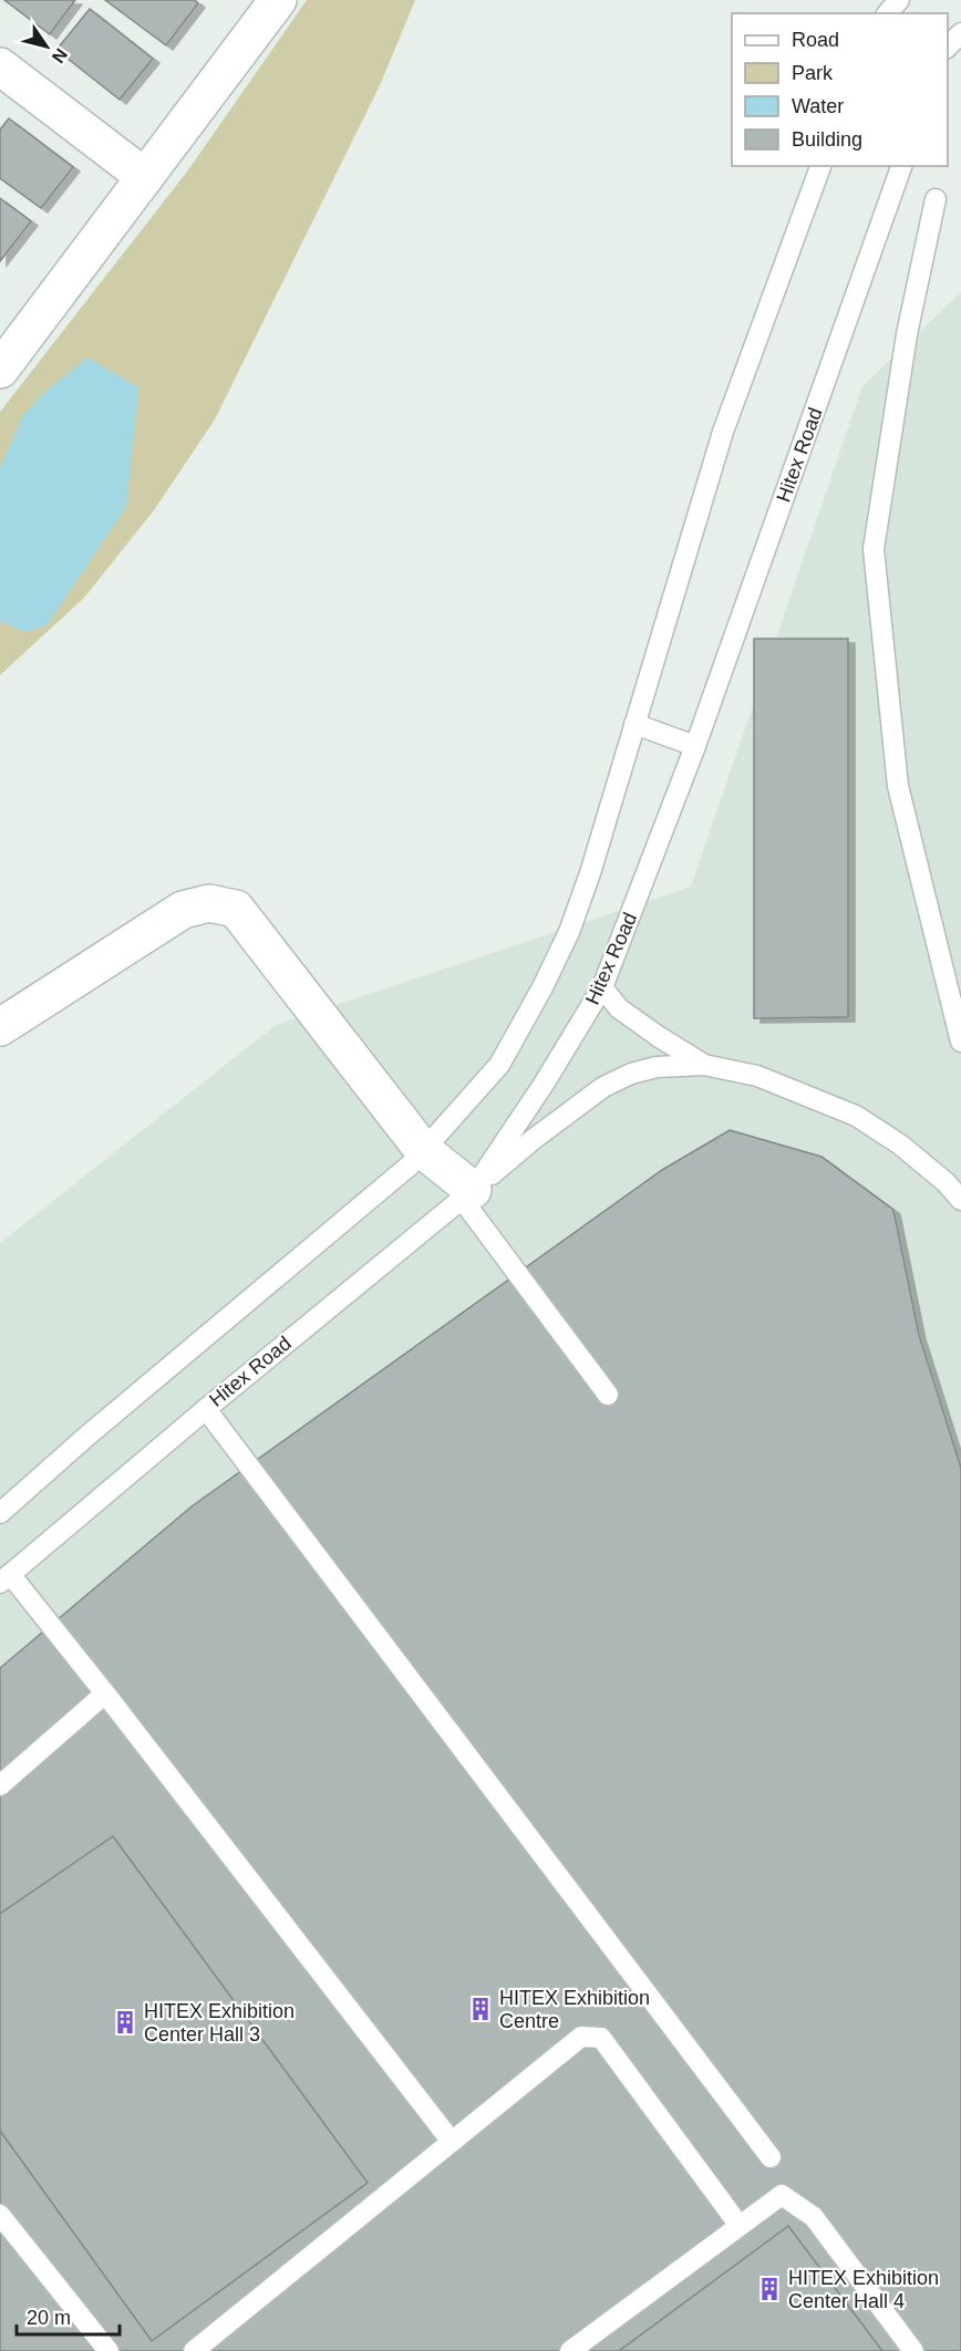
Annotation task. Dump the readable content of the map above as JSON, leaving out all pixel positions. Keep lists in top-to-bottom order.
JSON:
{
  "streets": {
    "lane": ["Hitex Road"]
  },
  "places": {
    "building": ["HITEX Exhibition Centre", "HITEX Exhibition Center Hall 3", "HITEX Exhibition Center Hall 4"]
  },
  "legend": [
    "Road",
    "Park",
    "Water",
    "Building"
  ],
  "scale_bar": "20 m",
  "north": "bottom right"
}
